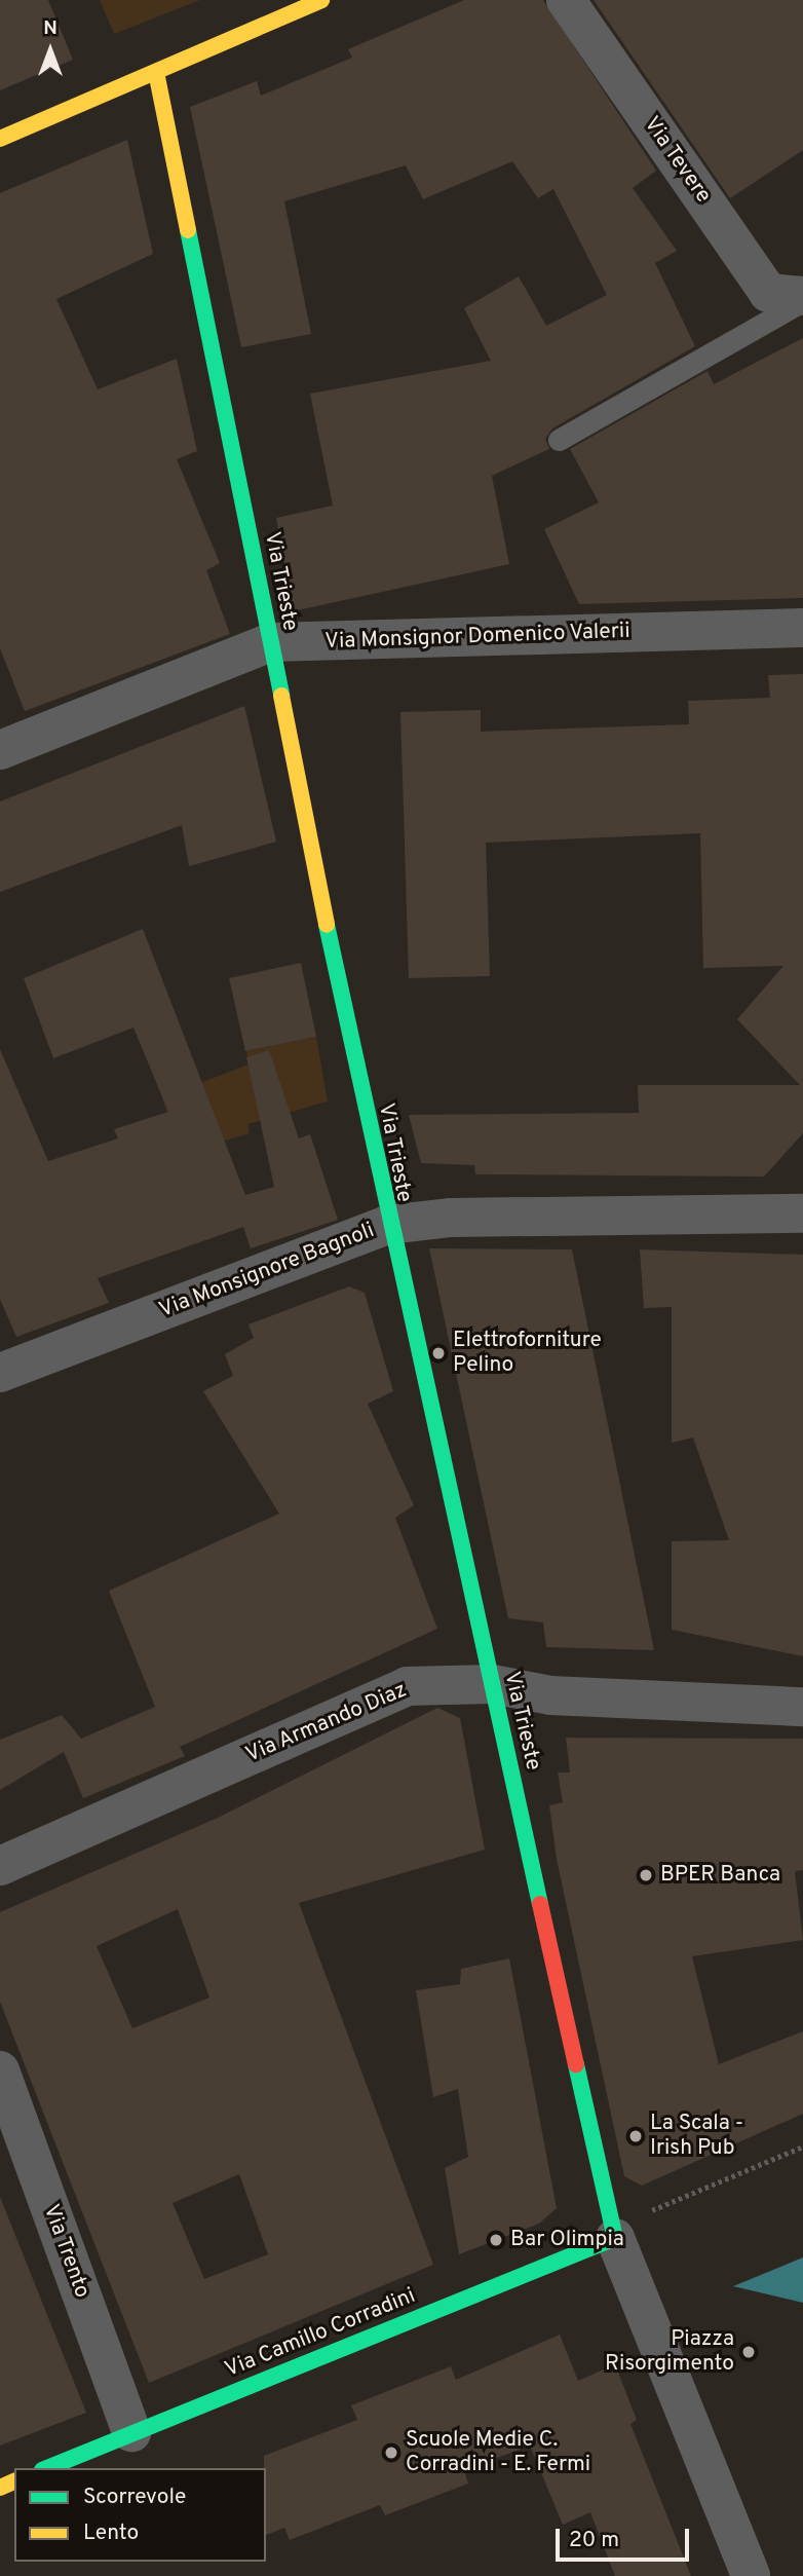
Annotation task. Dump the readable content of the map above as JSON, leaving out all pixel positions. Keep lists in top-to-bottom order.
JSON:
{
  "streets": {
    "street": [
      "Via Tevere",
      "Via Trieste",
      "Via Monsignor Domenico Valerii",
      "Via Monsignore Bagnoli",
      "Via Armando Diaz",
      "Via Trento",
      "Via Camillo Corradini"
    ]
  },
  "crossings": [
    ["Via Trieste", "Via Monsignor Domenico Valerii"],
    ["Via Trieste", "Via Monsignore Bagnoli"],
    ["Via Trieste", "Via Armando Diaz"],
    ["Via Trieste", "Via Camillo Corradini"],
    ["Via Trento", "Via Camillo Corradini"]
  ],
  "places": [
    "Elettroforniture Pelino",
    "BPER Banca",
    "La Scala - Irish Pub",
    "Bar Olimpia",
    "Piazza Risorgimento",
    "Scuole Medie C. Corradini - E. Fermi"
  ],
  "legend": ["Scorrevole", "Lento"],
  "scale_bar": "20 m",
  "north": "top"
}
